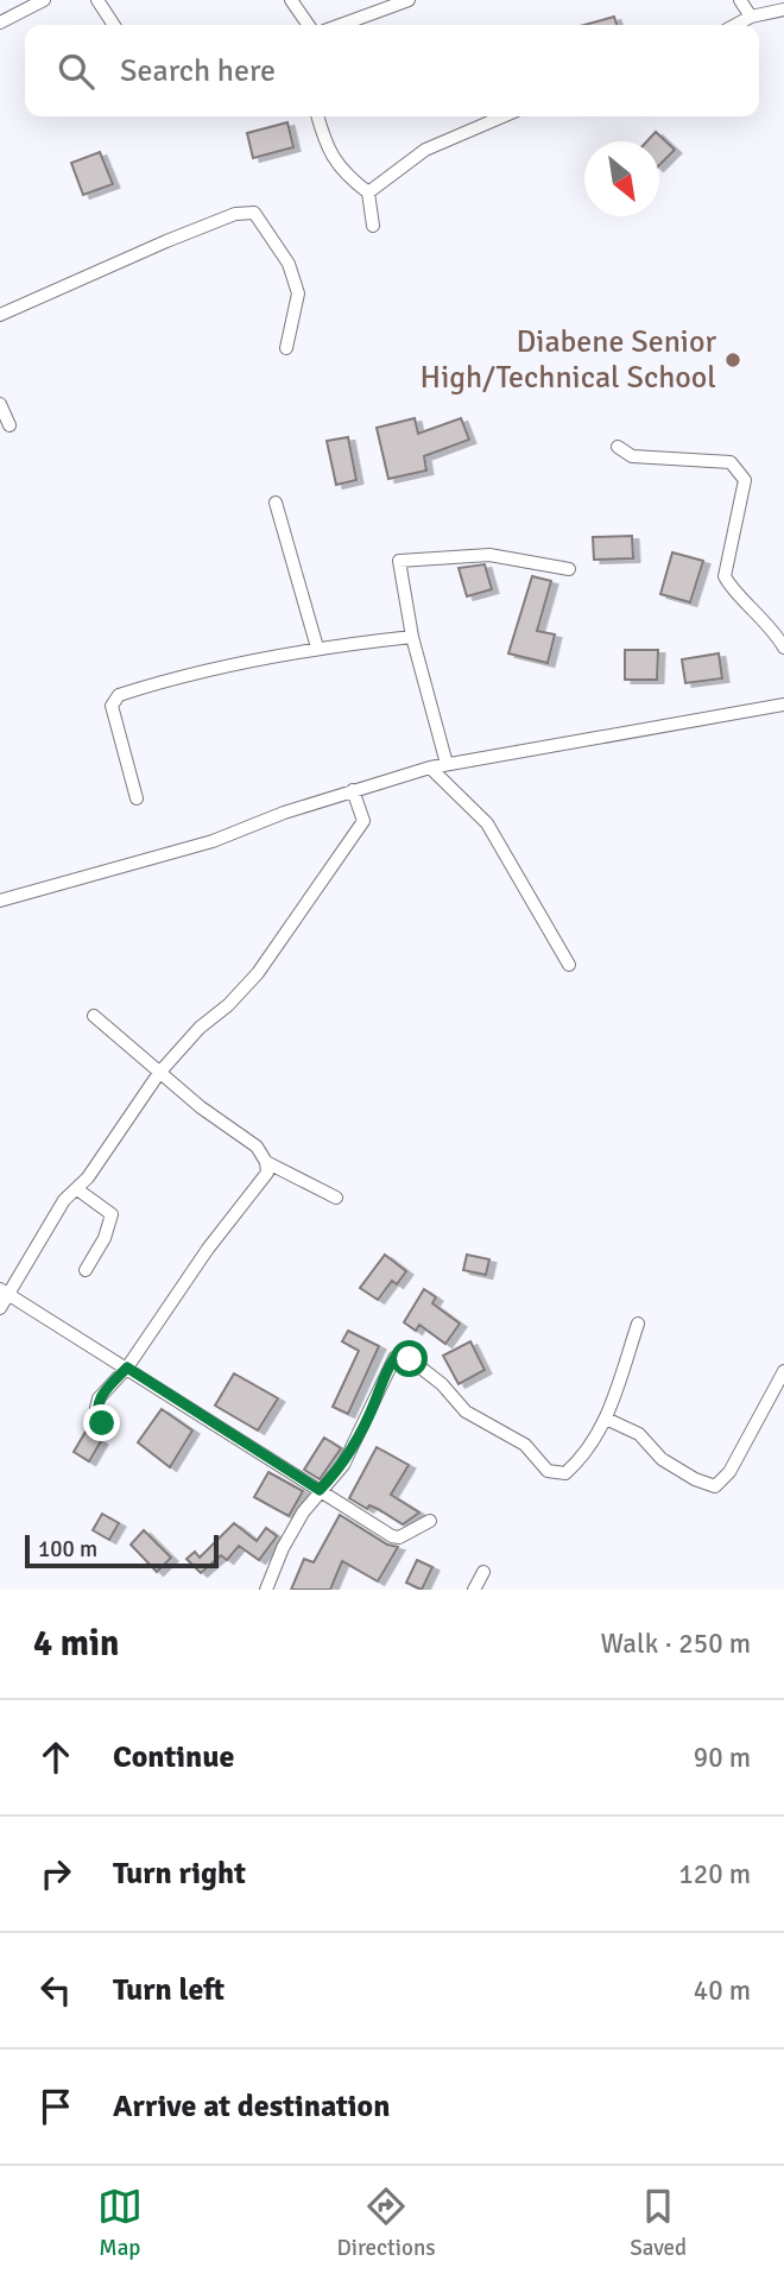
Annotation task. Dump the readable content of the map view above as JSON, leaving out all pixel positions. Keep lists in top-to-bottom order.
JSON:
{
  "places": ["Diabene Senior High/Technical School"],
  "scale_bar": "100 m",
  "north": "bottom right",
  "page": {
    "search": "Search here",
    "scale": "100 m",
    "heading": ["4 min", "Walk · 250 m"],
    "list": [
      ["Continue", "90 m"],
      ["Turn right", "120 m"],
      ["Turn left", "40 m"],
      "Arrive at destination"
    ],
    "nav": ["Map", "Directions", "Saved"]
  }
}
